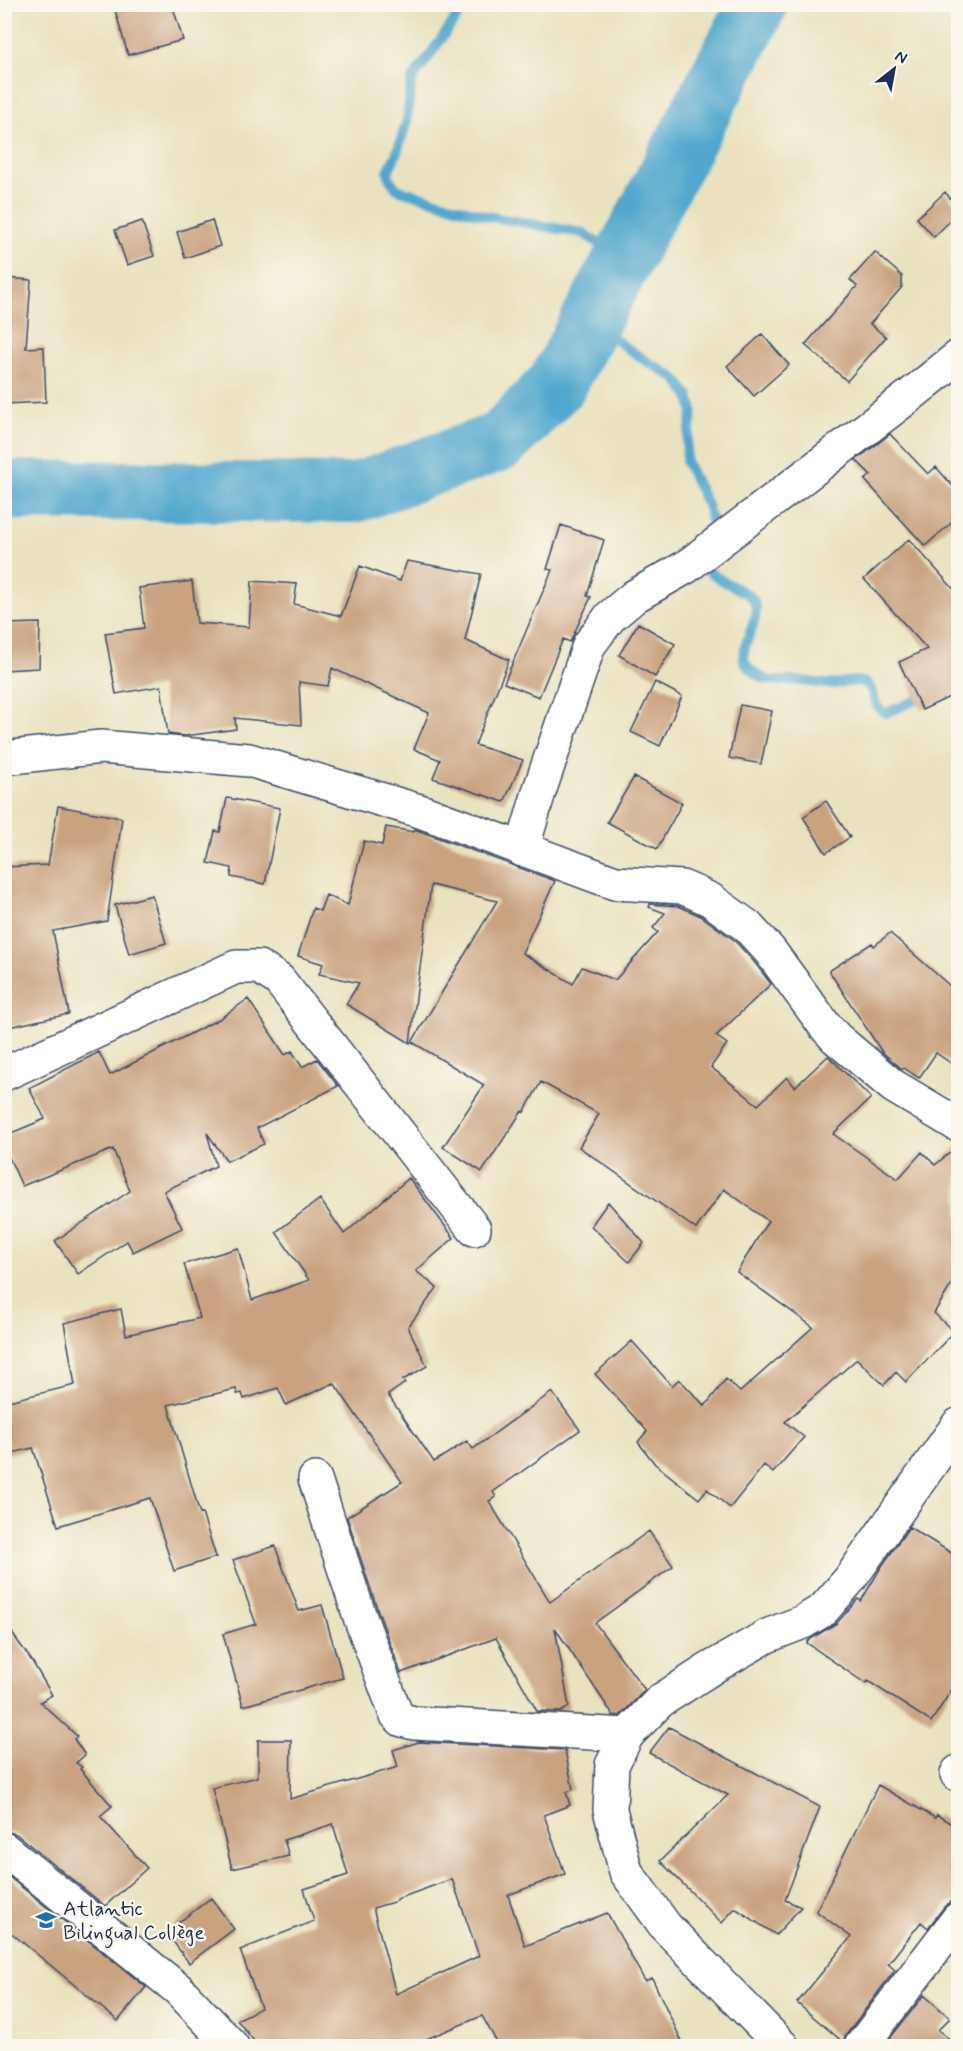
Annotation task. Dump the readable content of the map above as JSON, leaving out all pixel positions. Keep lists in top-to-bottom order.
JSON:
{
  "places": {
    "school or university": ["Atlantic Bilingual Collège"]
  },
  "north": "top right"
}
